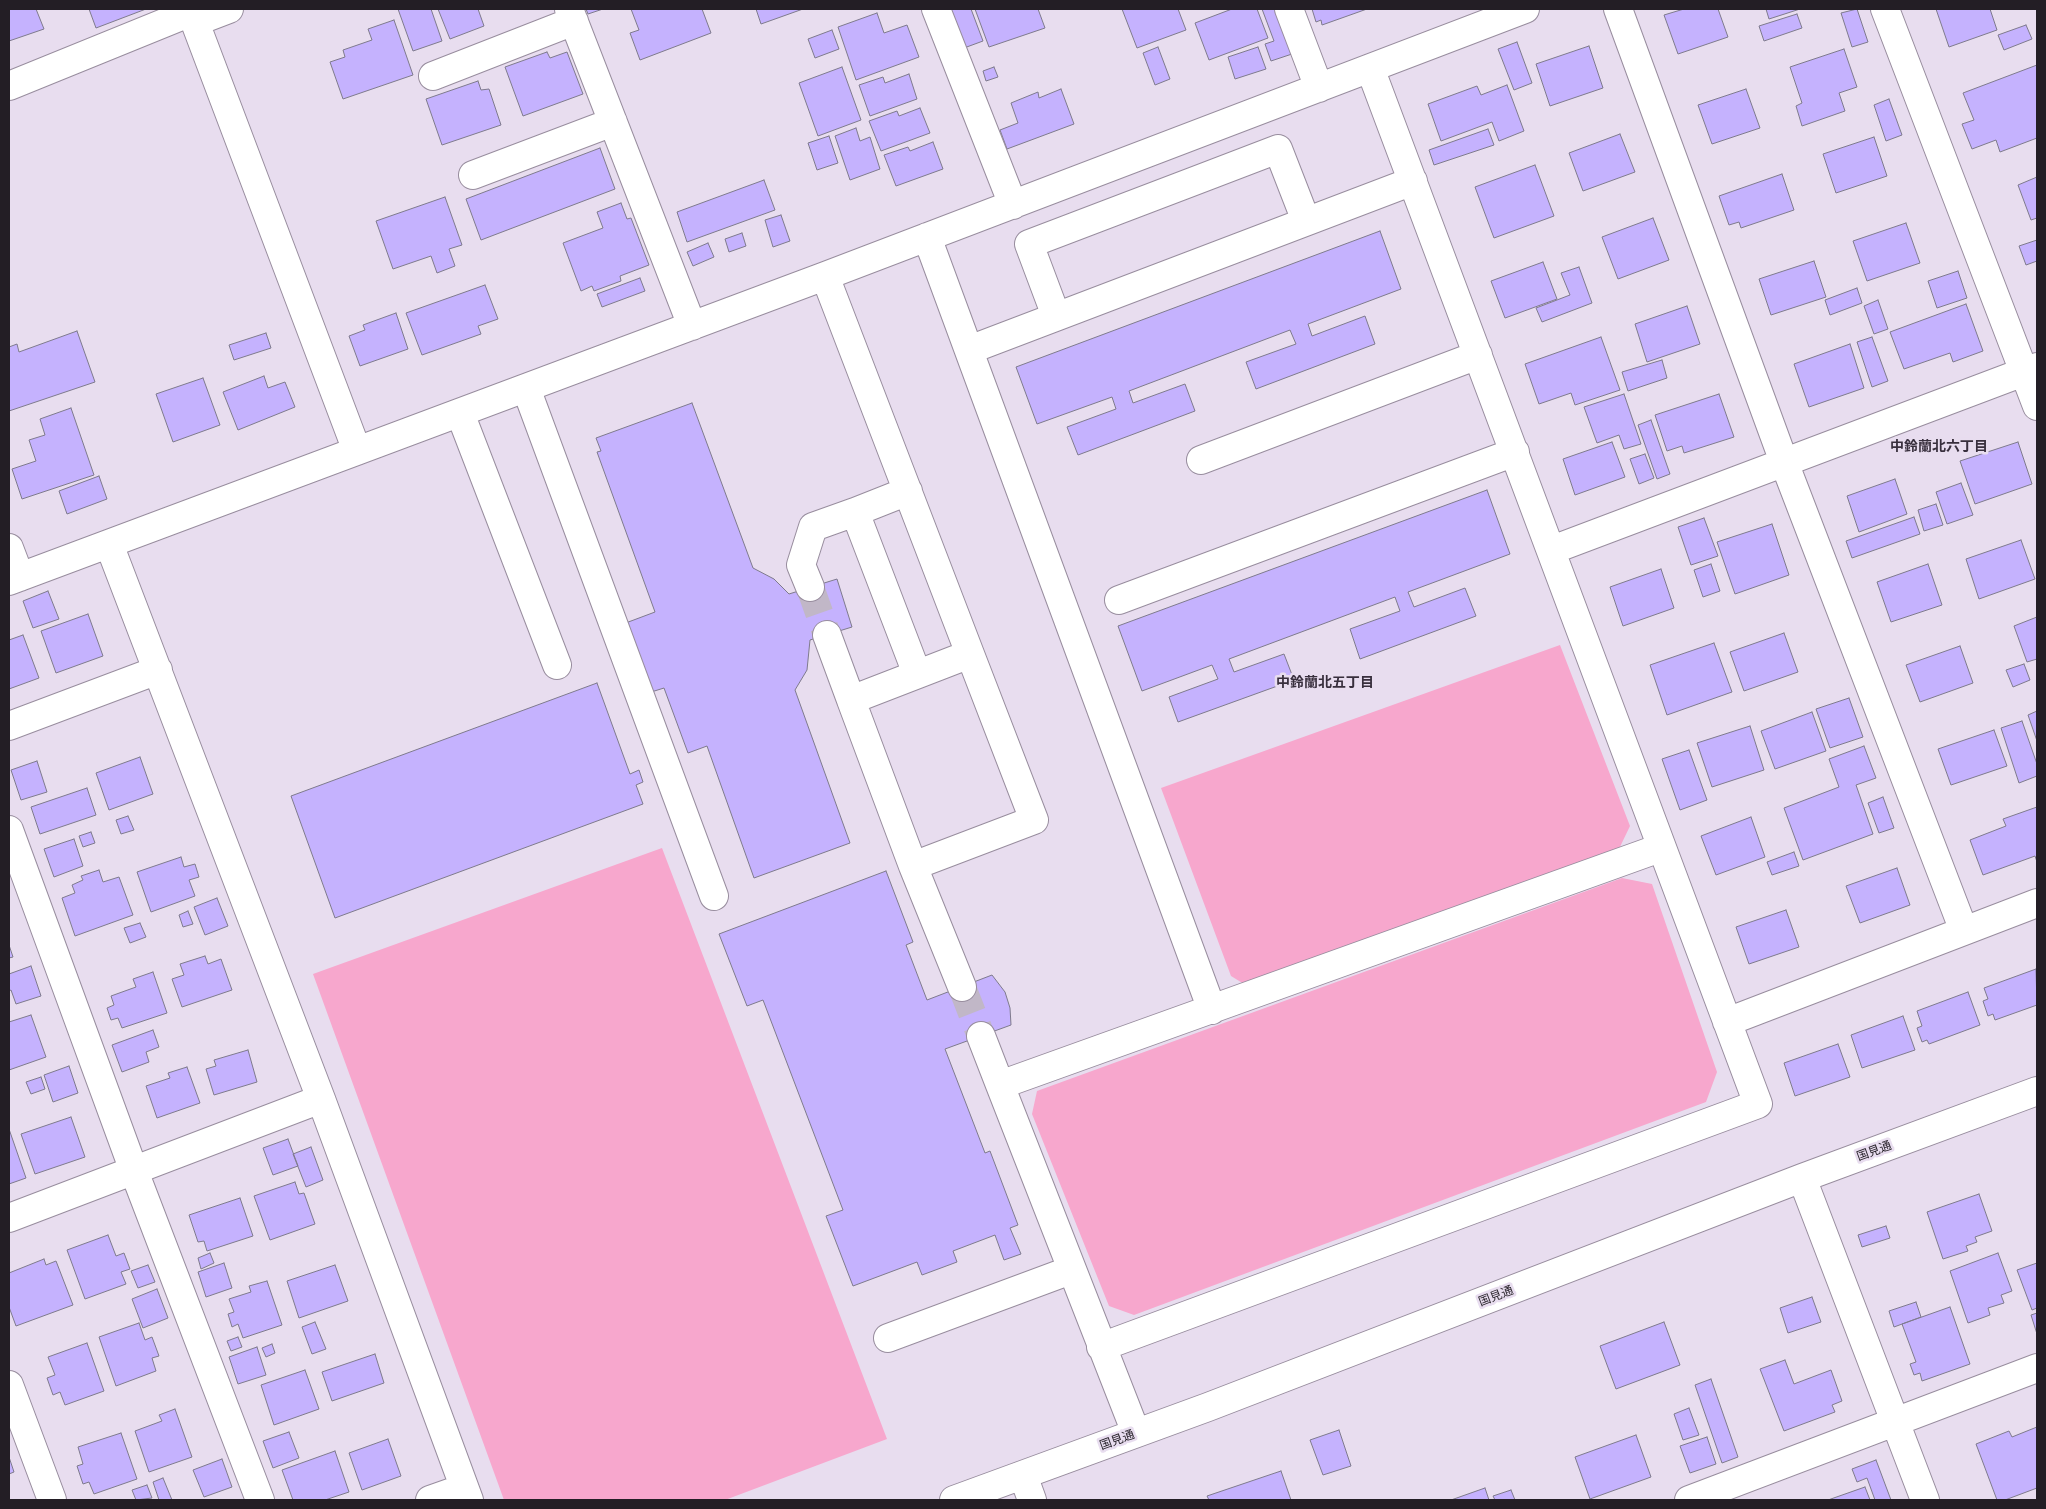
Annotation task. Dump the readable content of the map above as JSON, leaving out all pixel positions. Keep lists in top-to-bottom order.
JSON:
{
  "streets": {
    "street": ["国見通"]
  },
  "districts": ["中鈴蘭北六丁目", "中鈴蘭北五丁目"]
}
